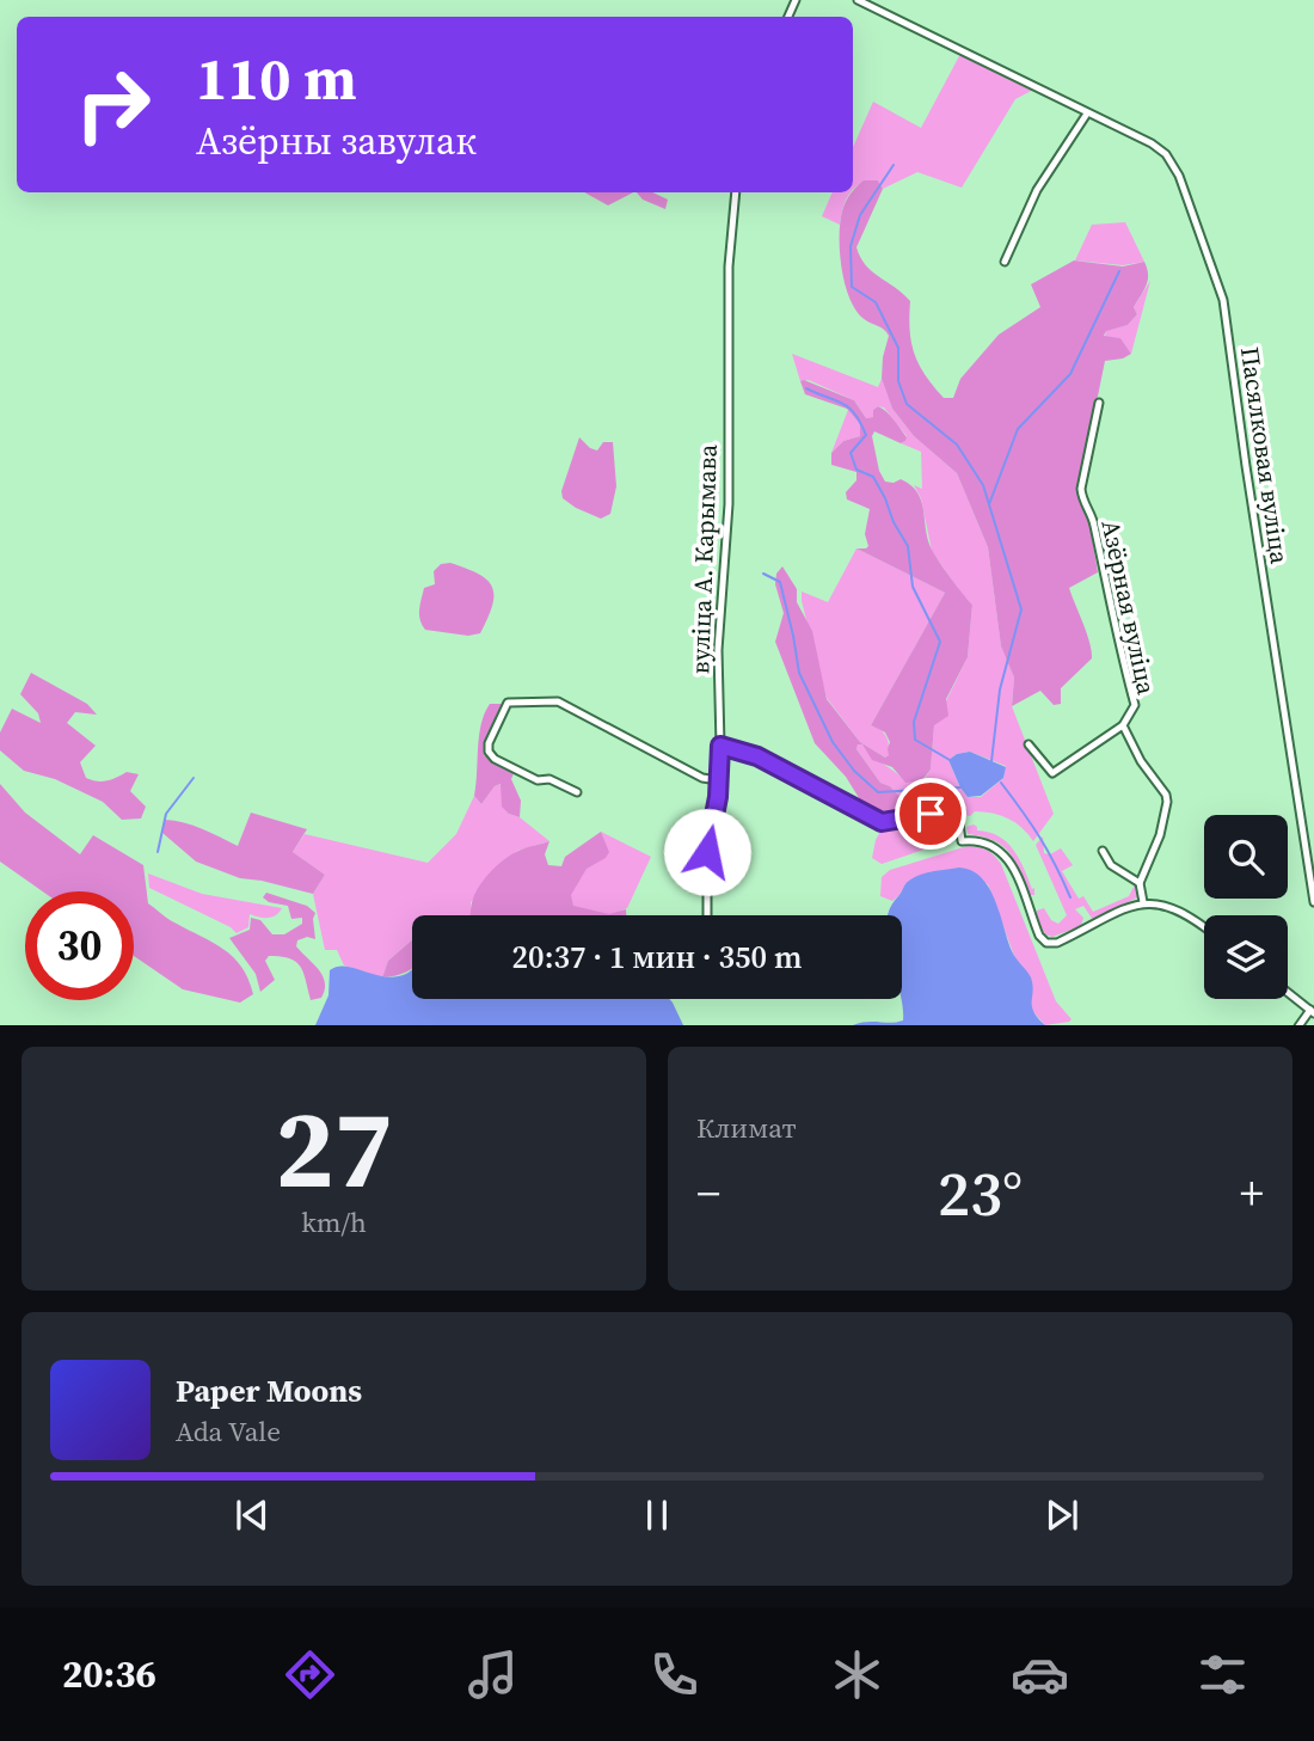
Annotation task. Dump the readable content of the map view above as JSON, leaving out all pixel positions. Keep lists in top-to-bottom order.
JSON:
{
  "streets": {
    "street": ["Пасялковая вуліца", "вуліца А. Карымава", "Азёрная вуліца"]
  },
  "page": {
    "turn": ["110 m", "Азёрны завулак"],
    "limit": "30",
    "trip": "20:37 · 1 мин · 350 m",
    "tile": [
      ["27", "km/h"],
      "Климат"
    ],
    "heat": ["−", "23°", "+"],
    "song": ["Paper Moons", "Ada Vale"],
    "tabs": "20:36"
  }
}
